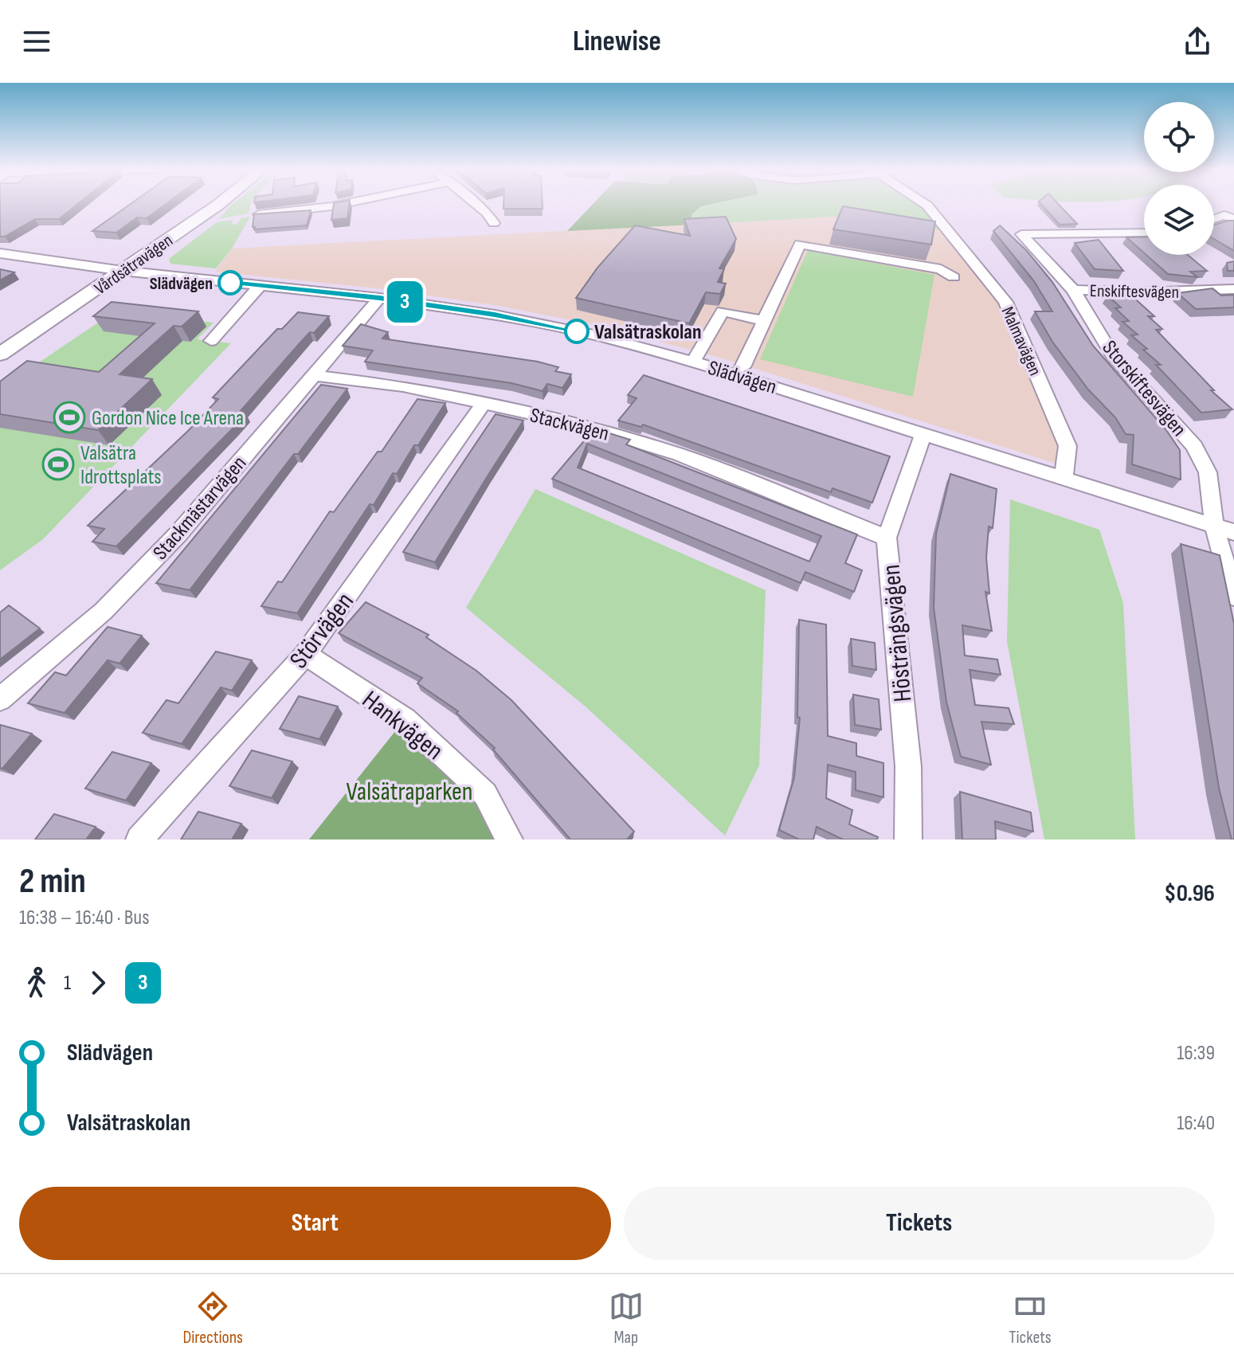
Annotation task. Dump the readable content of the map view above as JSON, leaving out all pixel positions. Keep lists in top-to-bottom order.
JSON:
{
  "streets": {
    "main road": ["Vårdsätravägen"],
    "street": [
      "Enskiftesvägen",
      "Malmavägen",
      "Slädvägen",
      "Storskiftesvägen",
      "Stackvägen",
      "Stackmästarvägen",
      "Störvägen",
      "Hösträngsvägen",
      "Hankvägen"
    ]
  },
  "crossings": [
    ["Vårdsätravägen", "Slädvägen"],
    ["Enskiftesvägen", "Storskiftesvägen"],
    ["Malmavägen", "Slädvägen"],
    ["Slädvägen", "Storskiftesvägen"],
    ["Slädvägen", "Stackmästarvägen"],
    ["Slädvägen", "Hösträngsvägen"],
    ["Stackvägen", "Stackmästarvägen"],
    ["Stackvägen", "Störvägen"],
    ["Stackvägen", "Hösträngsvägen"],
    ["Störvägen", "Hankvägen"]
  ],
  "parks": ["Valsätraparken"],
  "places": {
    "other": ["Slädvägen", "Valsätraskolan"],
    "sports": ["Gordon Nice Ice Arena", "Valsätra Idrottsplats"]
  },
  "lines": ["bus line 3"],
  "page": {
    "header": "Linewise",
    "on_map": "3",
    "heading": ["2 min", "16:38 – 16:40 · Bus", "$0.96"],
    "legs": ["1", "3"],
    "list": [
      {
        "name": "Slädvägen",
        "value": "16:39"
      },
      {
        "name": "Valsätraskolan",
        "value": "16:40"
      }
    ],
    "buttons": ["Start", "Tickets"],
    "tabs": ["Directions", "Map", "Tickets"]
  }
}
